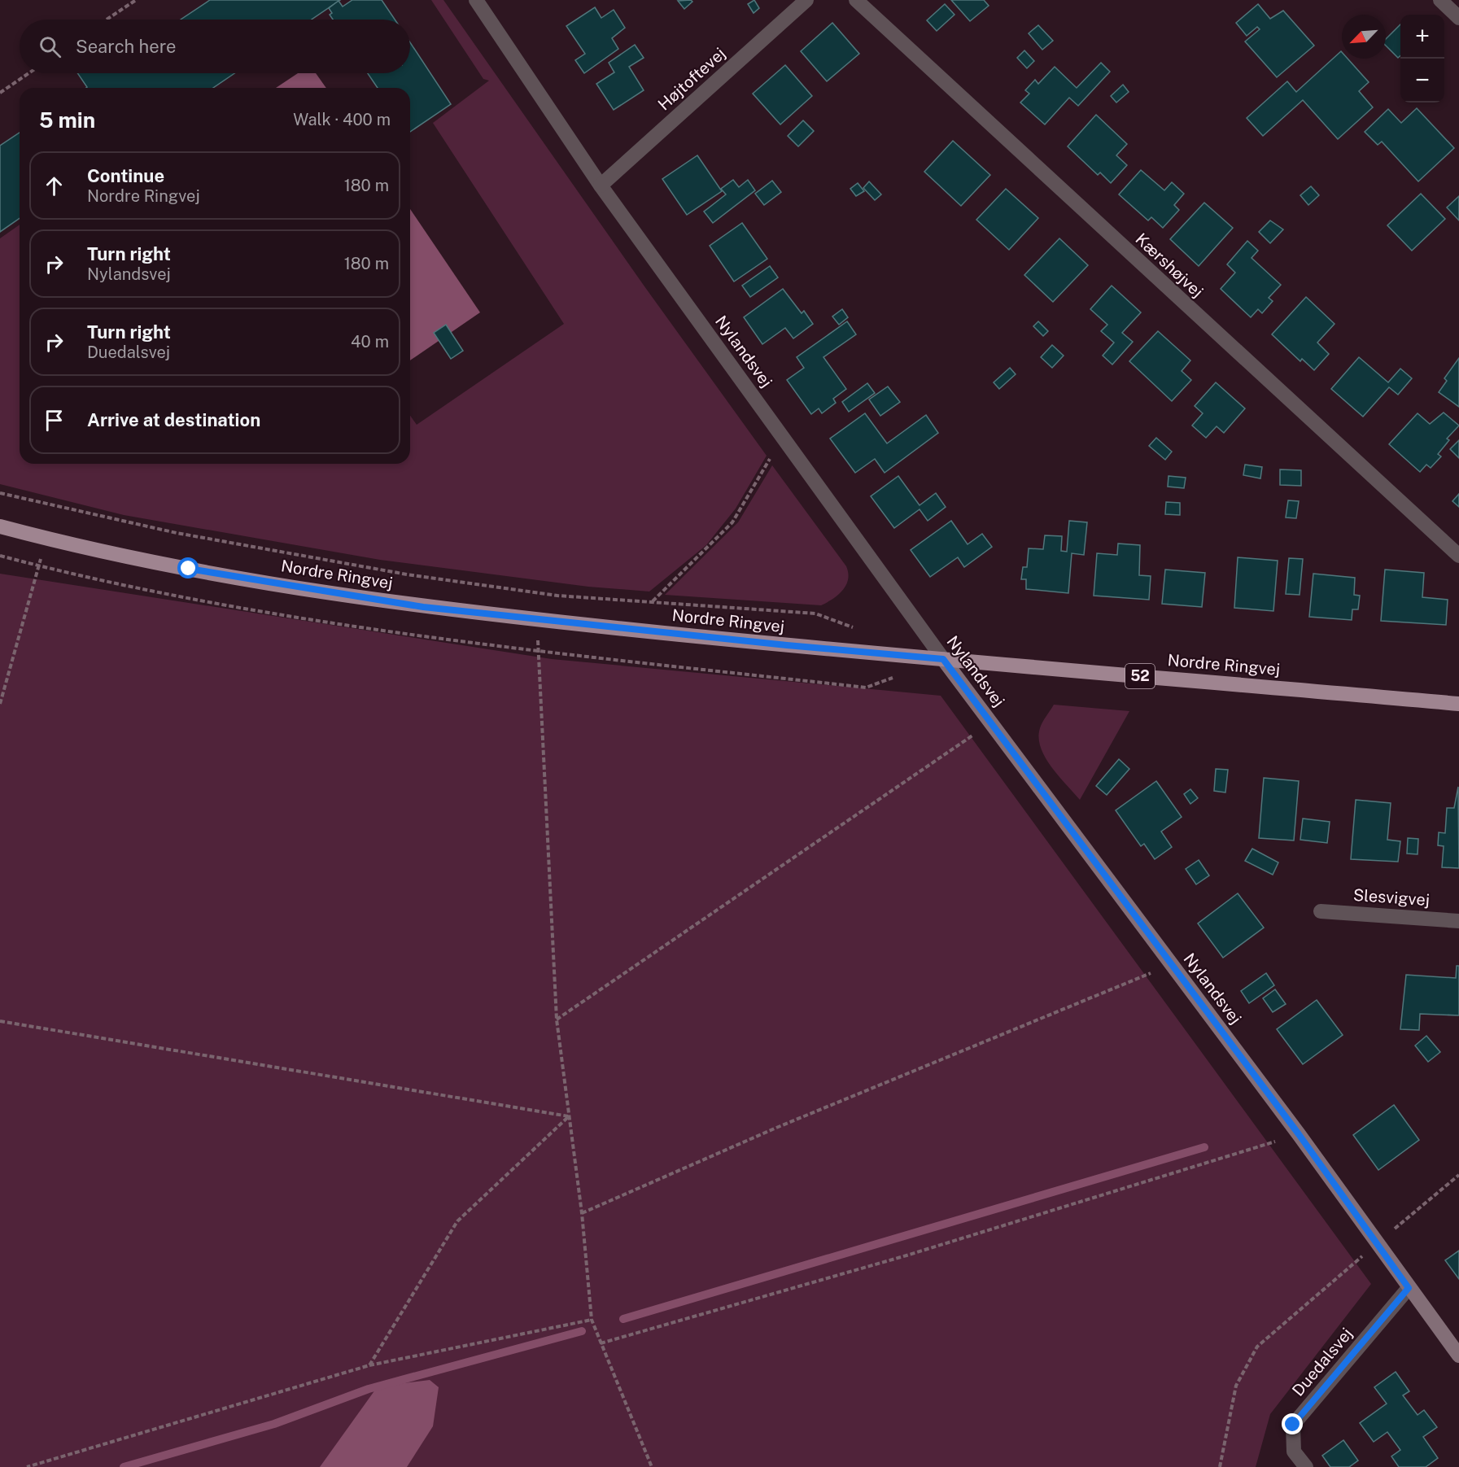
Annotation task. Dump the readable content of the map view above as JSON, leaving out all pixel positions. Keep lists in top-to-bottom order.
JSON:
{
  "streets": {
    "main road": ["Nordre Ringvej", "52"],
    "street": [
      "Højtoftevej",
      "Kærshøjvej",
      "Nylandsvej",
      "Slesvigvej",
      "Duedalsvej"
    ]
  },
  "crossings": [
    ["Højtoftevej", "Nylandsvej"],
    ["Nylandsvej", "Nordre Ringvej"],
    ["Nylandsvej", "Duedalsvej"]
  ],
  "north": "bottom left",
  "page": {
    "map_buttons": ["+", "−"],
    "search": "Search here",
    "heading": ["5 min", "Walk · 400 m"],
    "list": [
      ["Continue", "Nordre Ringvej", "180 m"],
      ["Turn right", "Nylandsvej", "180 m"],
      ["Turn right", "Duedalsvej", "40 m"],
      "Arrive at destination"
    ]
  }
}
